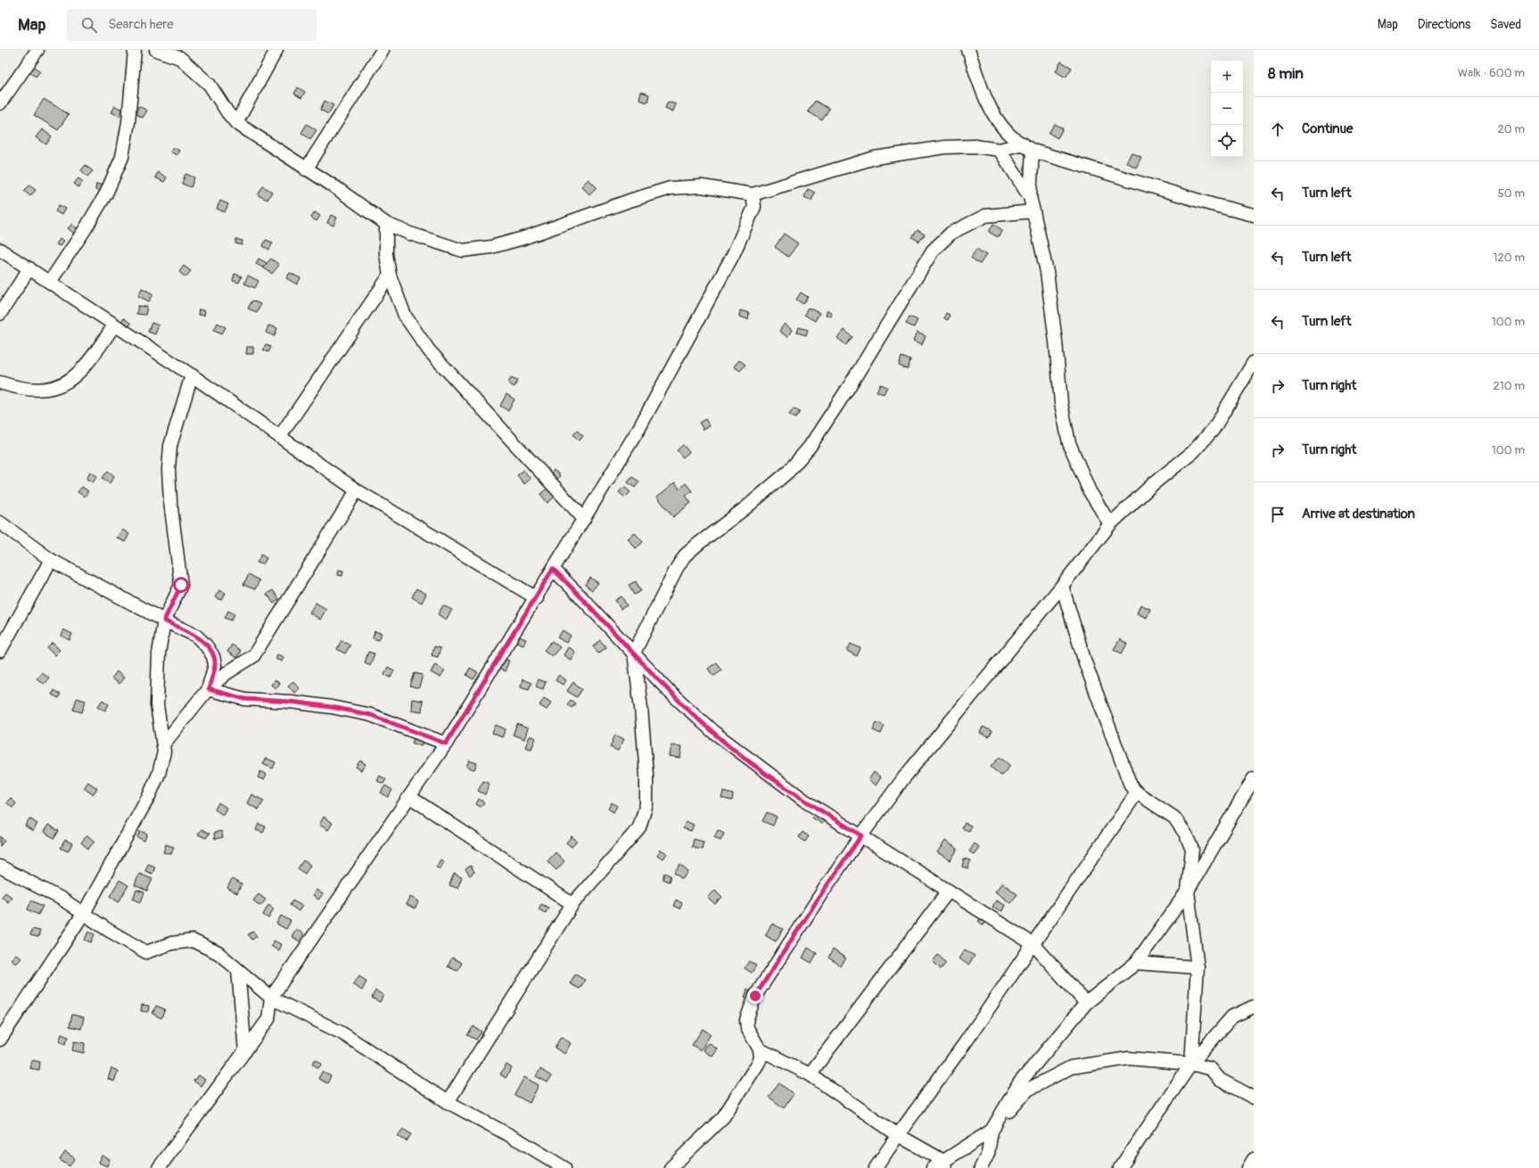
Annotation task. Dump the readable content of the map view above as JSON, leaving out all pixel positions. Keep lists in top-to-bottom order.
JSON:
{
  "page": {
    "header": "Map",
    "search": "Search here",
    "nav": ["Map", "Directions", "Saved"],
    "heading": ["8 min", "Walk · 600 m"],
    "map_buttons": ["+", "−"],
    "list": [
      ["Continue", "20 m"],
      ["Turn left", "50 m"],
      ["Turn left", "120 m"],
      ["Turn left", "100 m"],
      ["Turn right", "210 m"],
      ["Turn right", "100 m"],
      "Arrive at destination"
    ]
  }
}
